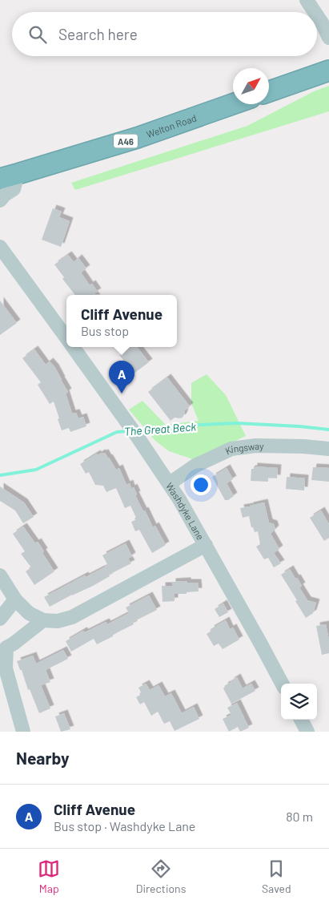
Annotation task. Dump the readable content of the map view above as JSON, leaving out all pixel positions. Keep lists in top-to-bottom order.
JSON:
{
  "streets": {
    "highway": ["Welton Road", "A46"],
    "street": ["Kingsway", "Washdyke Lane"]
  },
  "crossings": [
    ["Kingsway", "Washdyke Lane"]
  ],
  "water": ["The Great Beck"],
  "north": "top right",
  "page": {
    "search": "Search here",
    "popup": ["Cliff Avenue", "Bus stop"],
    "pins": "A",
    "heading": "Nearby",
    "list": [
      {
        "mark": "A",
        "name": "Cliff Avenue",
        "note": "Bus stop · Washdyke Lane",
        "value": "80 m"
      }
    ],
    "nav": ["Map", "Directions", "Saved"]
  }
}
